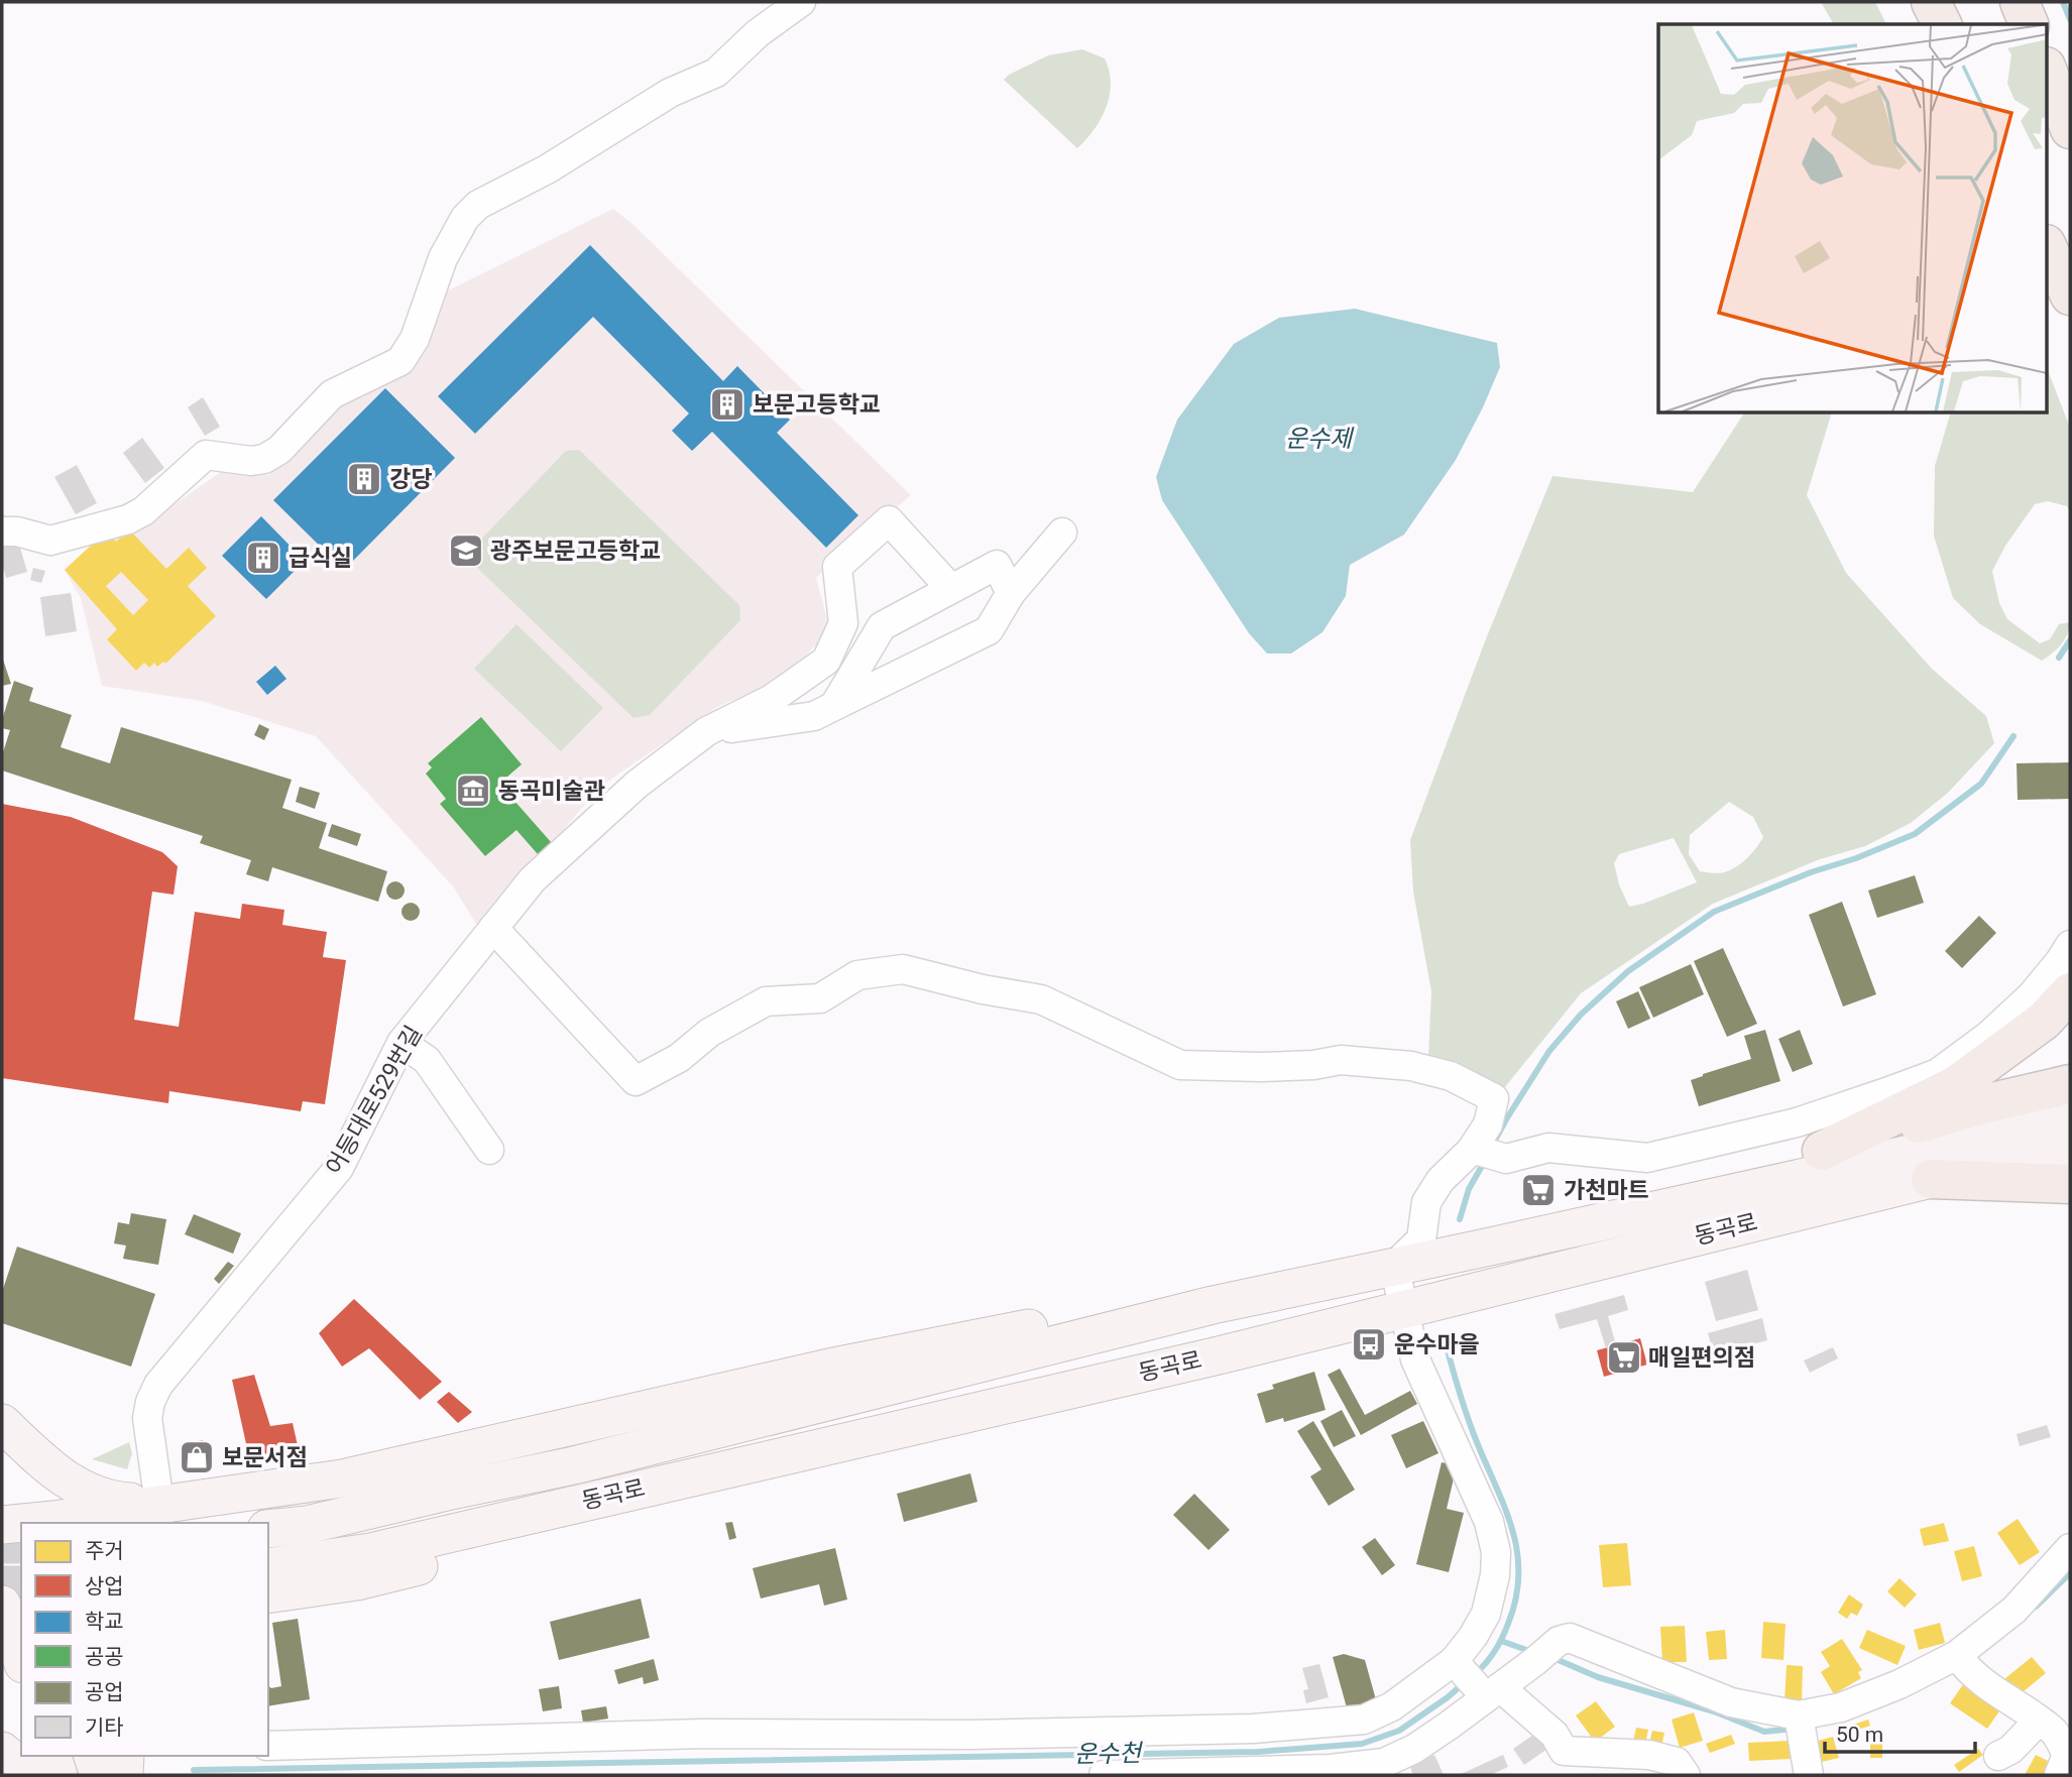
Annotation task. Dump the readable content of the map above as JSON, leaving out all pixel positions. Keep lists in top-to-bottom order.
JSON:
{
  "streets": {
    "main road": ["동곡로"],
    "street": ["어등대로529번길"]
  },
  "water": ["운수제", "운수천"],
  "places": {
    "building": ["보문고등학교", "강당", "급식실"],
    "school or university": ["광주보문고등학교"],
    "museum": ["동곡미술관"],
    "supermarket": ["가천마트", "매일편의점"],
    "bus stop": ["운수마을"],
    "shop": ["보문서점"]
  },
  "legend": [
    "주거",
    "상업",
    "학교",
    "공공",
    "공업",
    "기타"
  ],
  "scale_bar": "50 m"
}
